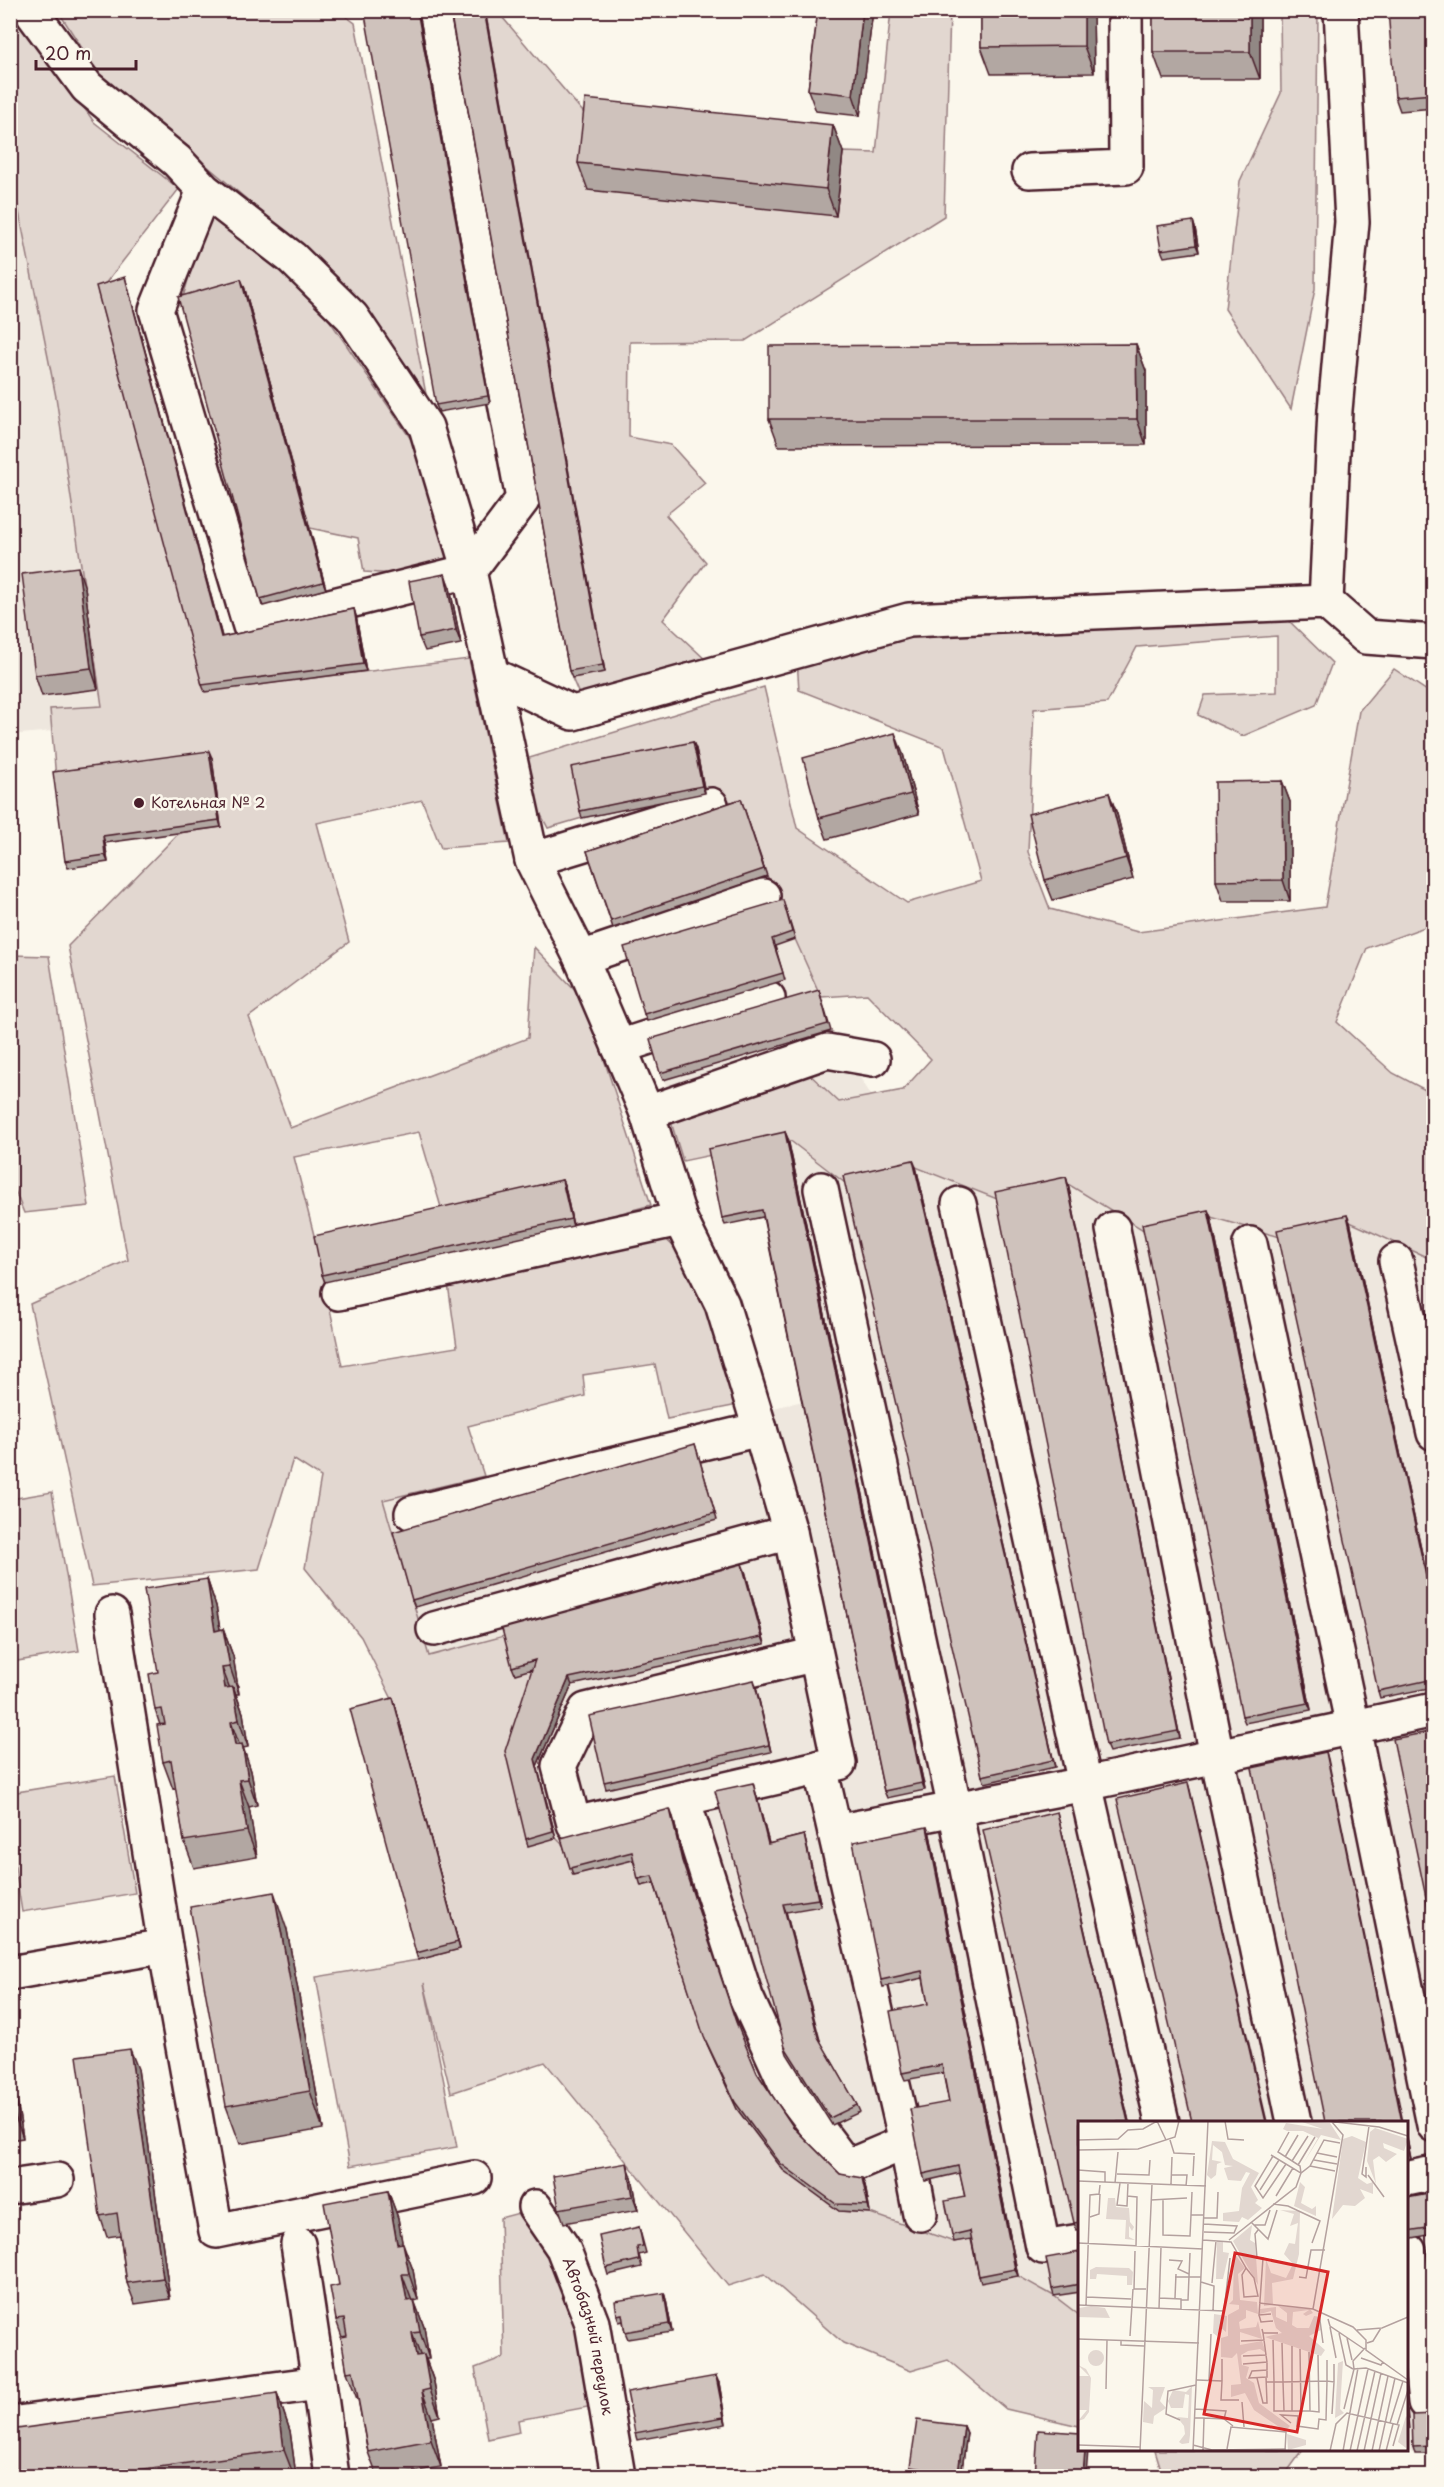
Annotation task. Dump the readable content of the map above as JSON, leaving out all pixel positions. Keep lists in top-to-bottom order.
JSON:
{
  "streets": {
    "street": ["Автобазный переулок"]
  },
  "places": ["Котельная № 2"],
  "scale_bar": "20 m"
}
